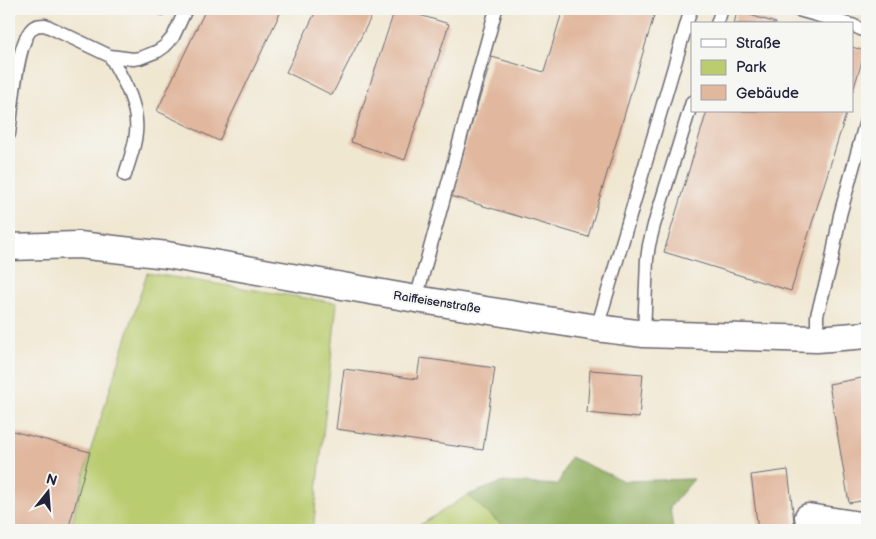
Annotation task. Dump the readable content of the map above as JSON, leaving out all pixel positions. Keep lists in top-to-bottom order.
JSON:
{
  "streets": {
    "street": ["Raiffeisenstraße"]
  },
  "legend": ["Straße", "Park", "Gebäude"],
  "north": "top"
}
